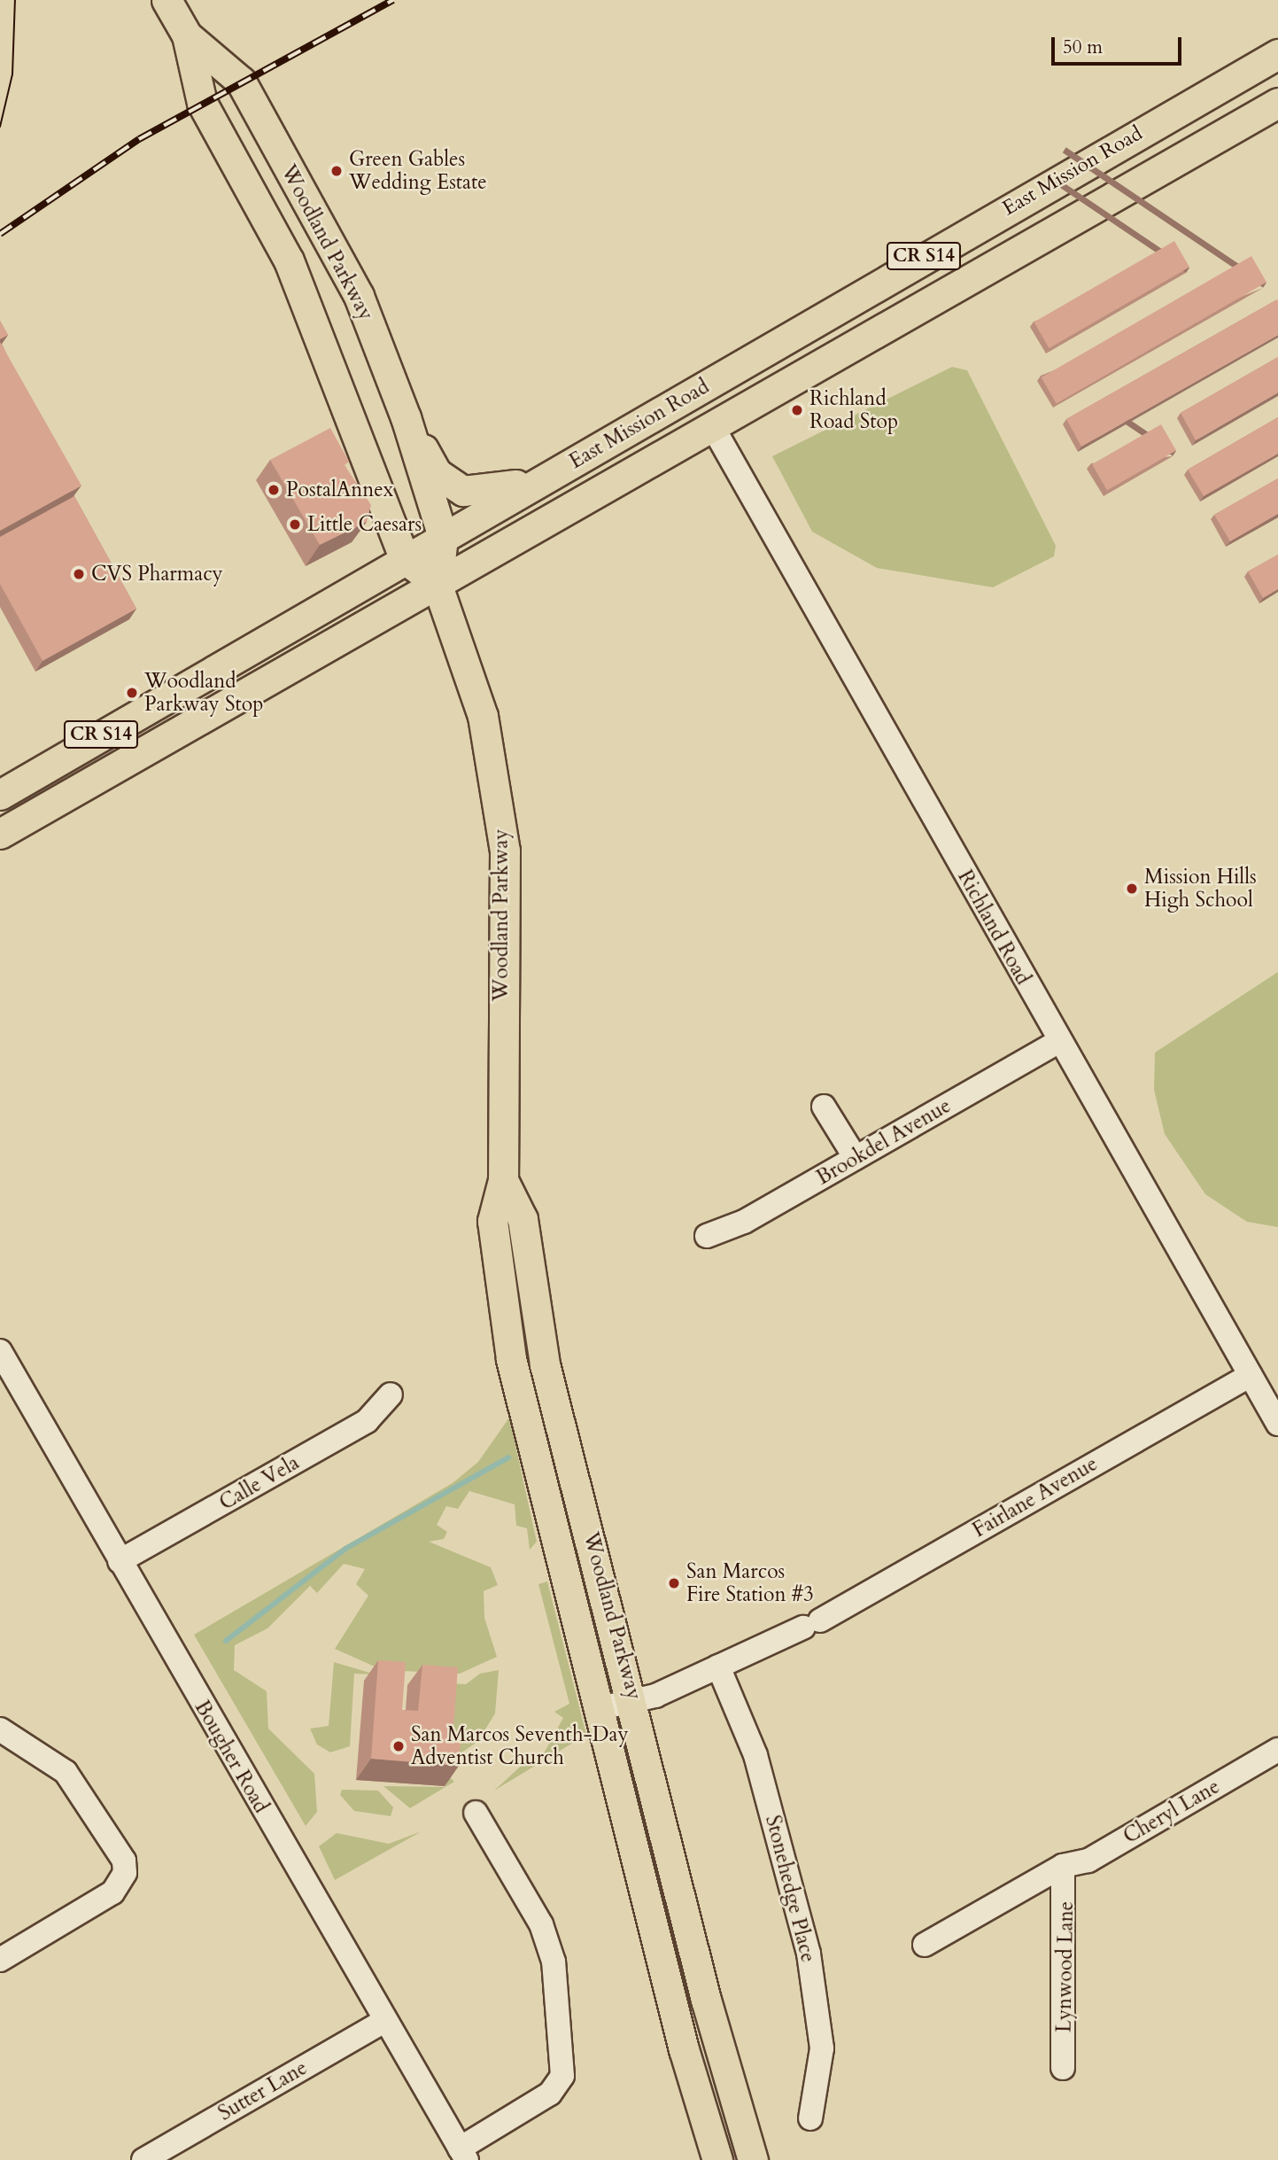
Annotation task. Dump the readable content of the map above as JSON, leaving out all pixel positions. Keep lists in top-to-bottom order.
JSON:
{
  "streets": {
    "main road": ["East Mission Road", "Woodland Parkway", "CR S14"],
    "street": [
      "Richland Road",
      "Brookdel Avenue",
      "Calle Vela",
      "Fairlane Avenue",
      "Bougher Road",
      "Cheryl Lane",
      "Stonehedge Place",
      "Lynwood Lane",
      "Sutter Lane"
    ]
  },
  "crossings": [
    ["East Mission Road", "Woodland Parkway"],
    ["East Mission Road", "Richland Road"],
    ["Woodland Parkway", "Fairlane Avenue"],
    ["Richland Road", "Brookdel Avenue"],
    ["Richland Road", "Fairlane Avenue"],
    ["Calle Vela", "Bougher Road"],
    ["Fairlane Avenue", "Stonehedge Place"],
    ["Bougher Road", "Sutter Lane"],
    ["Cheryl Lane", "Lynwood Lane"]
  ],
  "places": [
    "Green Gables Wedding Estate",
    "Richland Road Stop",
    "PostalAnnex",
    "Little Caesars",
    "CVS Pharmacy",
    "Woodland Parkway Stop",
    "Mission Hills High School",
    "San Marcos Fire Station #3",
    "San Marcos Seventh-Day Adventist Church"
  ],
  "scale_bar": "50 m"
}
